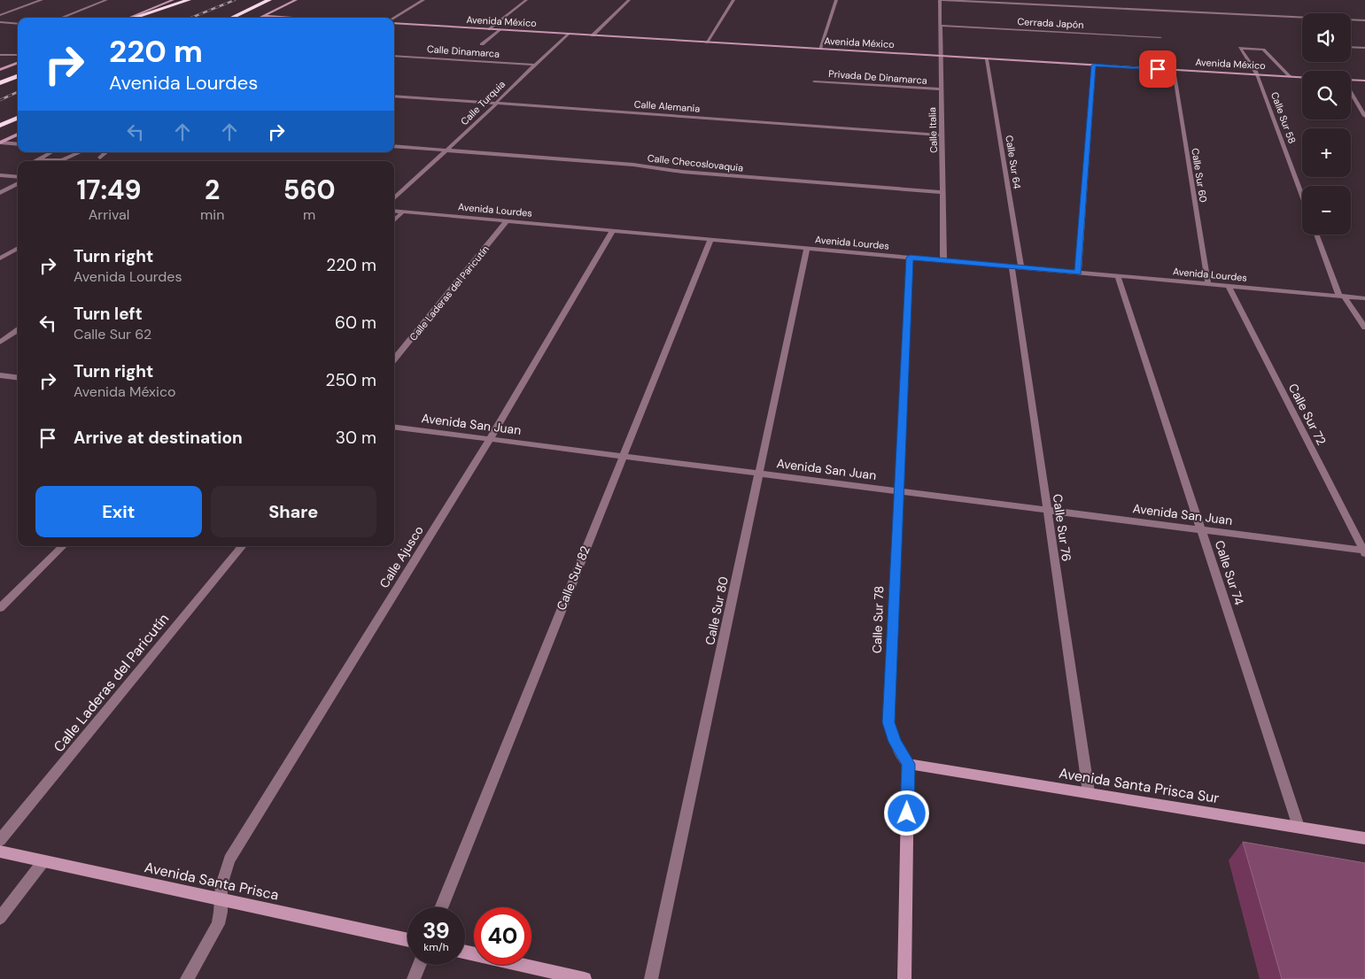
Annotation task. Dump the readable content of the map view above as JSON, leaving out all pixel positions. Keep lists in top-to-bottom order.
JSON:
{
  "streets": {
    "street": [
      "Avenida México",
      "Cerrada Japón",
      "Calle Dinamarca",
      "Privada De Dinamarca",
      "Calle Turquia",
      "Calle Alemania",
      "Calle Sur 58",
      "Calle Italia",
      "Calle Sur 64",
      "Calle Checoslovaquia",
      "Calle Sur 60",
      "Avenida Lourdes",
      "Calle Laderas del Paricutín",
      "Calle Sur 72",
      "Avenida San Juan",
      "Calle Sur 76",
      "Calle Ajusco",
      "Calle Sur 74",
      "Calle Sur 82",
      "Calle Sur 80",
      "Calle Sur 78",
      "Avenida Santa Prisca Sur",
      "Avenida Santa Prisca"
    ]
  },
  "crossings": [
    ["Avenida México", "Calle Turquia"],
    ["Avenida México", "Calle Sur 58"],
    ["Avenida México", "Calle Italia"],
    ["Avenida México", "Calle Sur 64"],
    ["Avenida México", "Calle Sur 60"],
    ["Cerrada Japón", "Calle Italia"],
    ["Calle Dinamarca", "Calle Turquia"],
    ["Privada De Dinamarca", "Calle Italia"],
    ["Calle Turquia", "Calle Alemania"],
    ["Calle Turquia", "Calle Checoslovaquia"],
    ["Calle Alemania", "Calle Italia"],
    ["Calle Italia", "Calle Checoslovaquia"],
    ["Calle Italia", "Avenida Lourdes"],
    ["Calle Sur 64", "Avenida Lourdes"],
    ["Calle Sur 64", "Calle Sur 76"],
    ["Calle Sur 60", "Avenida Lourdes"],
    ["Avenida Lourdes", "Calle Laderas del Paricutín"],
    ["Avenida Lourdes", "Calle Sur 72"],
    ["Avenida Lourdes", "Calle Sur 76"],
    ["Avenida Lourdes", "Calle Ajusco"],
    ["Avenida Lourdes", "Calle Sur 74"],
    ["Avenida Lourdes", "Calle Sur 82"],
    ["Avenida Lourdes", "Calle Sur 80"],
    ["Avenida Lourdes", "Calle Sur 78"],
    ["Calle Sur 72", "Avenida San Juan"],
    ["Avenida San Juan", "Calle Sur 76"],
    ["Avenida San Juan", "Calle Ajusco"],
    ["Avenida San Juan", "Calle Sur 74"],
    ["Avenida San Juan", "Calle Sur 82"],
    ["Avenida San Juan", "Calle Sur 80"],
    ["Avenida San Juan", "Calle Sur 78"],
    ["Calle Sur 76", "Avenida Santa Prisca Sur"],
    ["Calle Ajusco", "Avenida Santa Prisca"],
    ["Calle Sur 74", "Avenida Santa Prisca Sur"],
    ["Calle Sur 78", "Avenida Santa Prisca Sur"]
  ],
  "page": {
    "map_buttons": ["+", "−"],
    "turn": ["220 m", "Avenida Lourdes"],
    "eta": [
      "17:49",
      "Arrival",
      "2",
      "min",
      "560",
      "m"
    ],
    "list": [
      {
        "name": "Turn right",
        "note": "Avenida Lourdes",
        "value": "220 m"
      },
      {
        "name": "Turn left",
        "note": "Calle Sur 62",
        "value": "60 m"
      },
      {
        "name": "Turn right",
        "note": "Avenida México",
        "value": "250 m"
      },
      {
        "name": "Arrive at destination",
        "value": "30 m"
      }
    ],
    "buttons": ["Exit", "Share"],
    "speed": "39 km/h",
    "limit": "40"
  }
}
